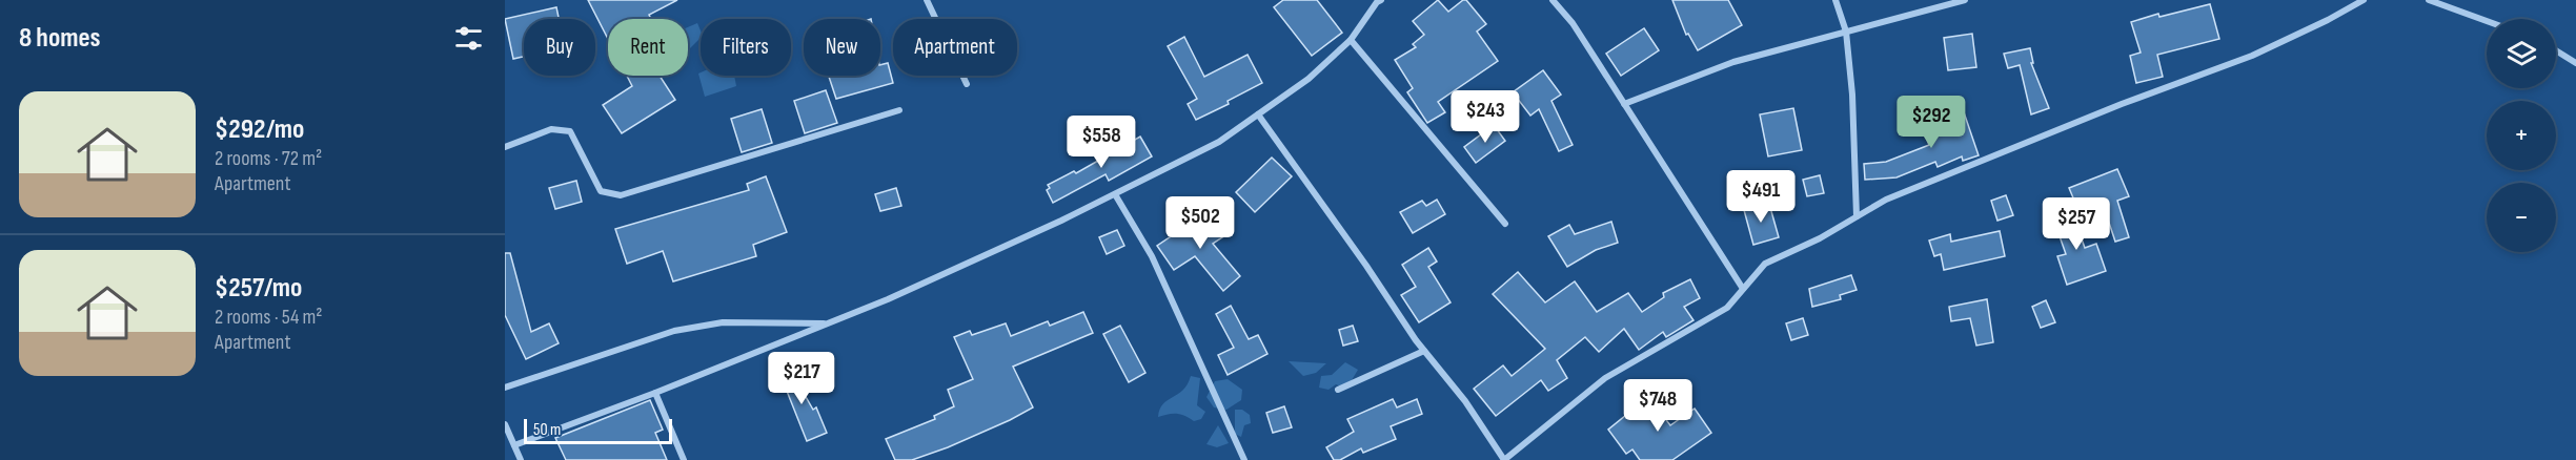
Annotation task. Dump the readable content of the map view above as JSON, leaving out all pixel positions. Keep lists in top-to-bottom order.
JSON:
{
  "scale_bar": "50 m",
  "page": {
    "heading": "8 homes",
    "map_buttons": ["+", "−"],
    "chip": [
      "Buy",
      "Rent",
      "Filters",
      "New",
      "Apartment"
    ],
    "list": [
      {
        "name": "$292/mo",
        "note": "2 rooms · 72 m² · Apartment"
      },
      {
        "name": "$257/mo",
        "note": "2 rooms · 54 m² · Apartment"
      }
    ],
    "price": [
      "$243",
      "$292",
      "$558",
      "$491",
      "$502",
      "$257",
      "$217",
      "$748"
    ],
    "scale": "50 m"
  }
}
